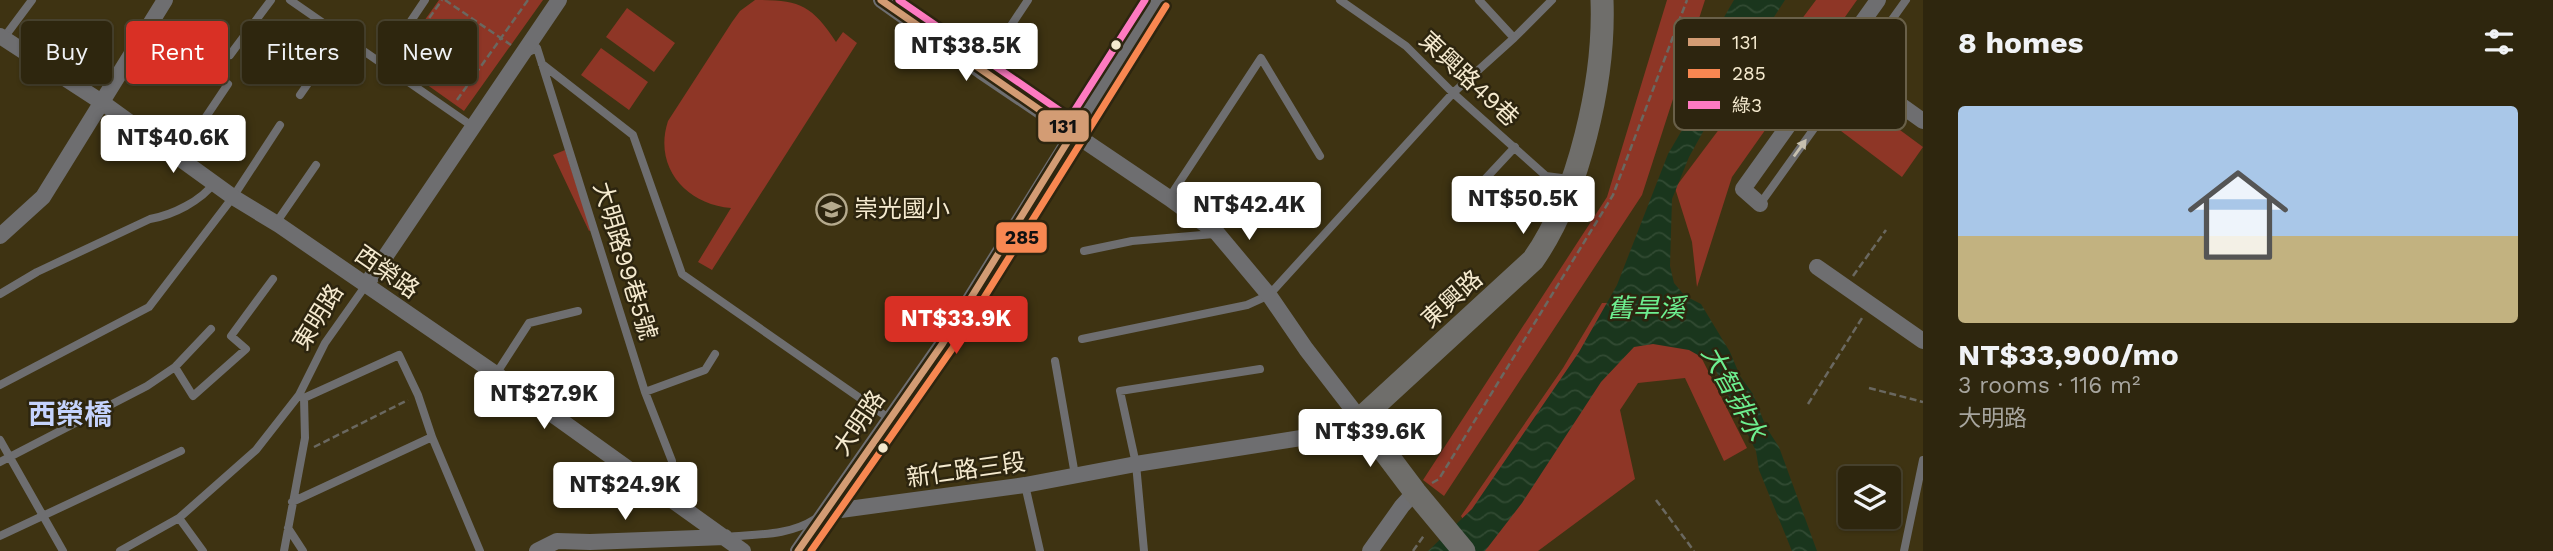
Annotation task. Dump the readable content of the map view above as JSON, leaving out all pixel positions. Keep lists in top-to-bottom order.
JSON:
{
  "streets": {
    "street": [
      "西榮路",
      "東興路",
      "東明路",
      "大明路",
      "新仁路三段"
    ],
    "lane": ["東興路49巷", "大明路99巷5號"]
  },
  "crossings": [
    ["東興路49巷", "東興路"],
    ["大明路99巷5號", "西榮路"],
    ["西榮路", "東明路"],
    ["西榮路", "新仁路三段"],
    ["東興路", "新仁路三段"],
    ["大明路", "新仁路三段"]
  ],
  "districts": ["西榮橋"],
  "water": ["舊旱溪", "大智排水"],
  "places": {
    "school or university": ["崇光國小"]
  },
  "lines": ["transit line 131", "transit line 綠3", "transit line 285"],
  "legend": ["131", "285", "綠3"],
  "page": {
    "heading": "8 homes",
    "chip": [
      "Buy",
      "Rent",
      "Filters",
      "New"
    ],
    "price": [
      "NT$38.5K",
      "NT$40.6K",
      "NT$50.5K",
      "NT$42.4K",
      "NT$33.9K",
      "NT$27.9K",
      "NT$39.6K",
      "NT$24.9K"
    ],
    "list": [
      {
        "name": "NT$33,900/mo",
        "note": "3 rooms · 116 m² · 大明路"
      }
    ]
  }
}
